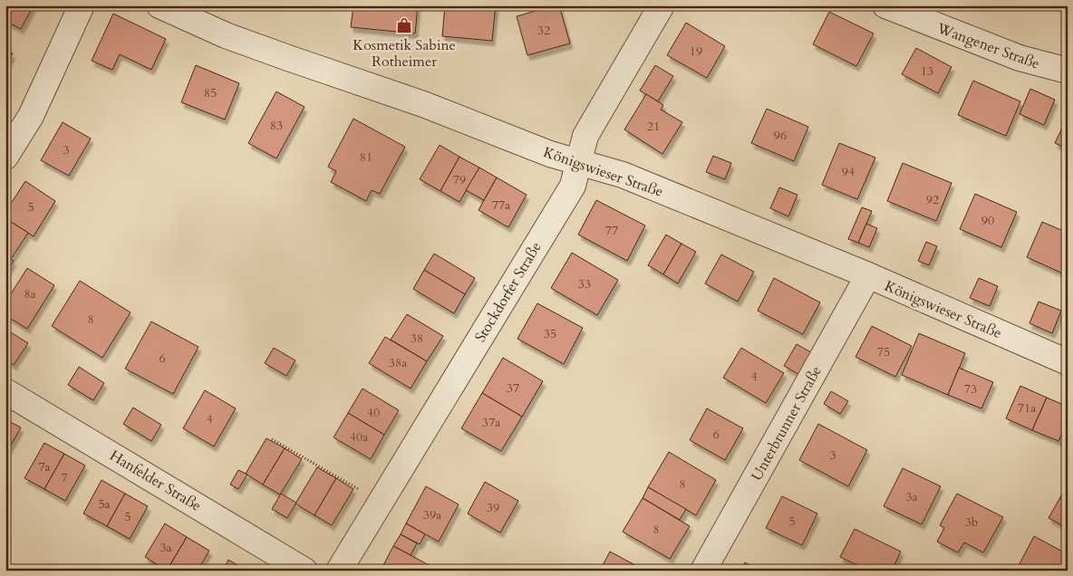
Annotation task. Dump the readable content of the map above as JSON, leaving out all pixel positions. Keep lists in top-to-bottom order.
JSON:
{
  "streets": {
    "street": [
      "Wangener Straße",
      "Königswieser Straße",
      "Stockdorfer Straße",
      "Unterbrunner Straße",
      "Hanfelder Straße"
    ]
  },
  "crossings": [
    ["Königswieser Straße", "Stockdorfer Straße"],
    ["Königswieser Straße", "Unterbrunner Straße"]
  ],
  "places": {
    "shop": ["Kosmetik Sabine Rotheimer"]
  },
  "house_numbers": [
    "32",
    "19",
    "13",
    "85",
    "83",
    "21",
    "96",
    "3",
    "81",
    "94",
    "79",
    "92",
    "77a",
    "5",
    "90",
    "77",
    "33",
    "8a",
    "8",
    "35",
    "38",
    "75",
    "6",
    "38a",
    "4",
    "37",
    "73",
    "71a",
    "40",
    "4",
    "37a",
    "6",
    "40a",
    "3",
    "7a",
    "7",
    "8",
    "3a",
    "5a",
    "39",
    "39a",
    "5",
    "5",
    "3b",
    "8",
    "3a"
  ]
}
